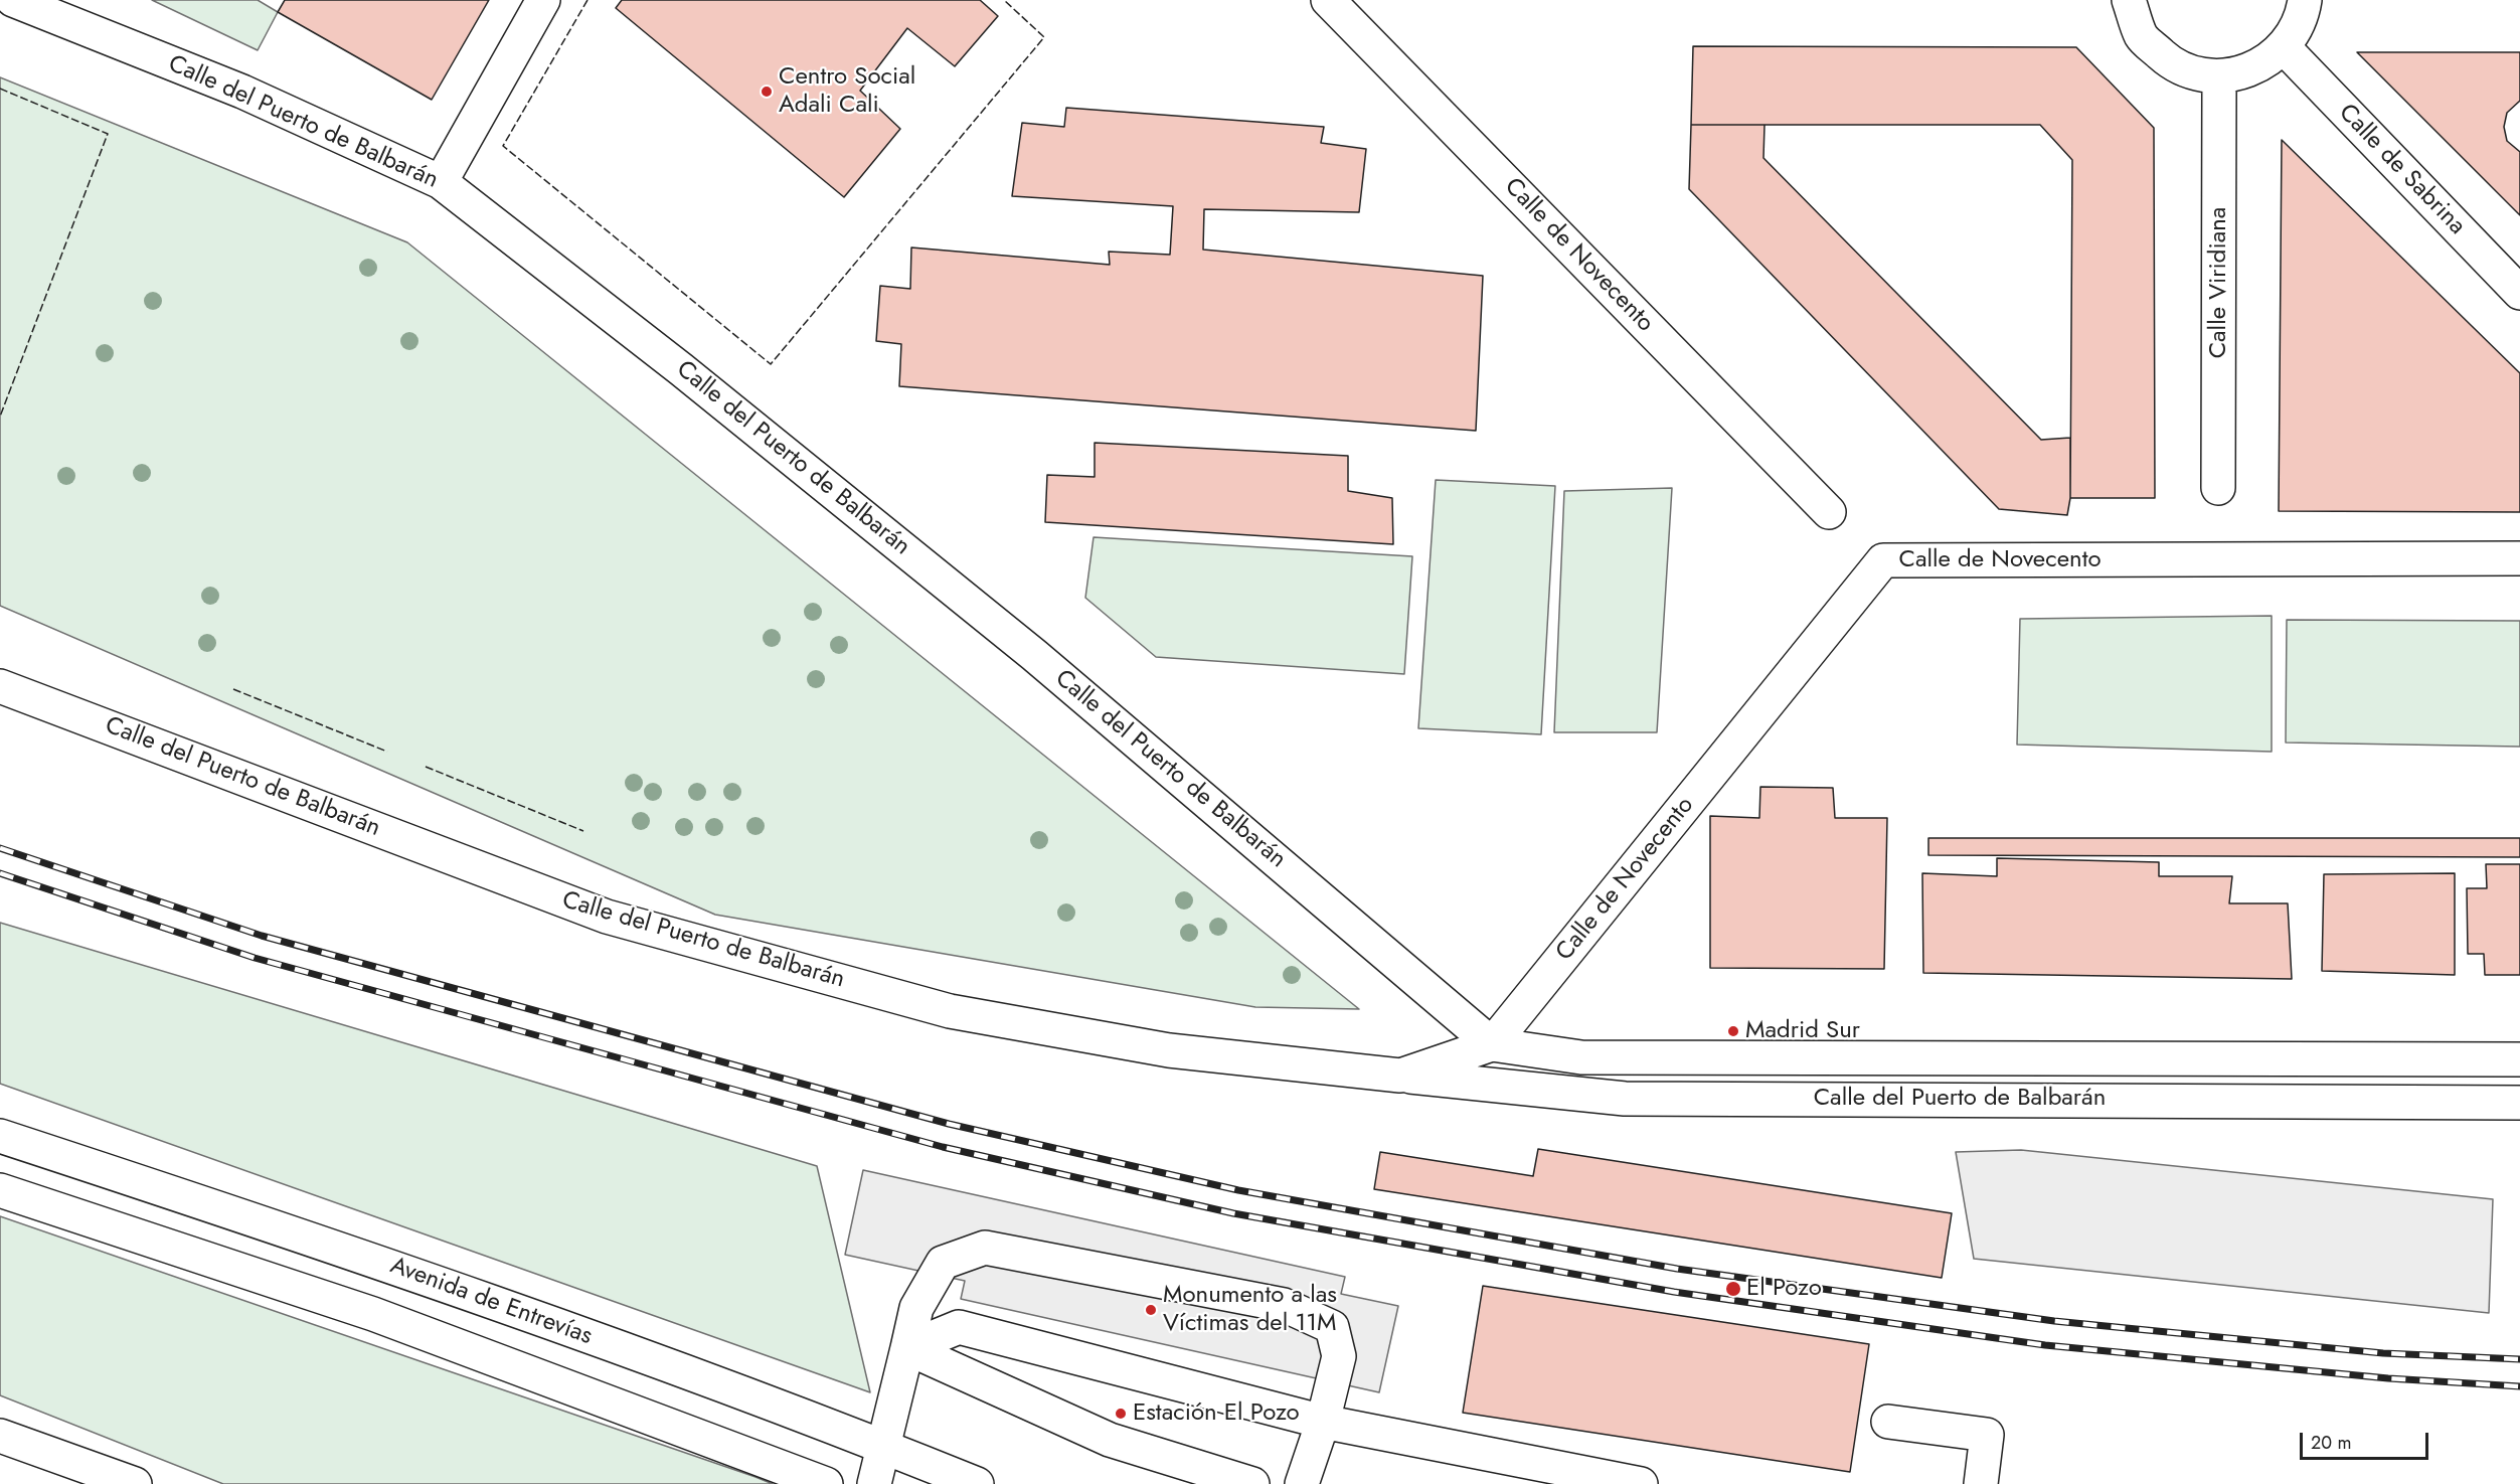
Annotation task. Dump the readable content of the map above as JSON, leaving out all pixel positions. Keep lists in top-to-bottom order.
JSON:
{
  "streets": {
    "street": [
      "Calle del Puerto de Balbarán",
      "Calle de Sabrina",
      "Calle de Novecento",
      "Calle Viridiana",
      "Avenida de Entrevías"
    ]
  },
  "crossings": [
    ["Calle del Puerto de Balbarán", "Calle de Novecento"]
  ],
  "places": [
    "Centro Social Adali Cali",
    "Madrid Sur",
    "El Pozo",
    "Monumento a las Víctimas del 11M",
    "Estación El Pozo"
  ],
  "scale_bar": "20 m"
}
